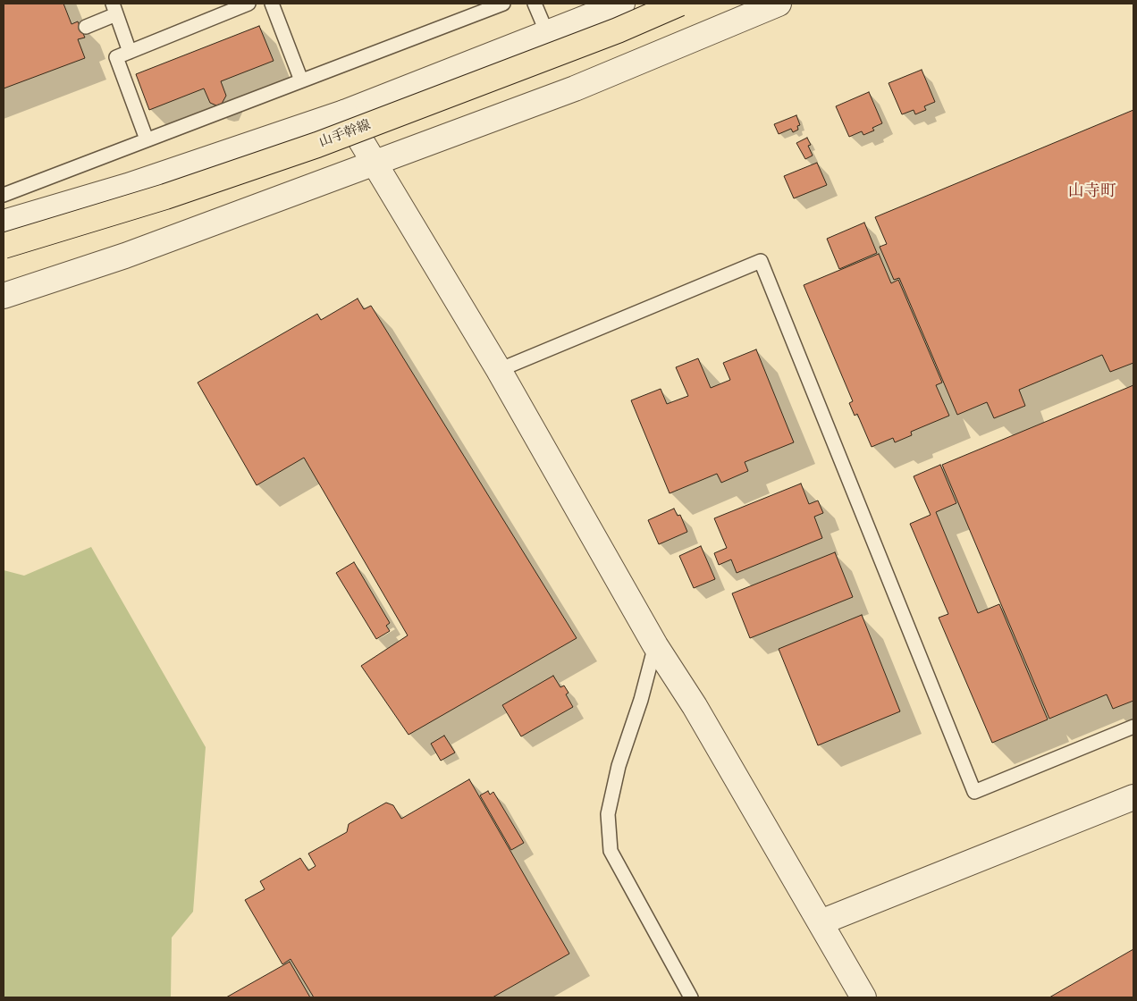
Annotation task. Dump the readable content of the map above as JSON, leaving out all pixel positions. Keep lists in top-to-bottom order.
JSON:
{
  "streets": {
    "main road": ["山手幹線"]
  },
  "districts": ["山寺町"]
}
